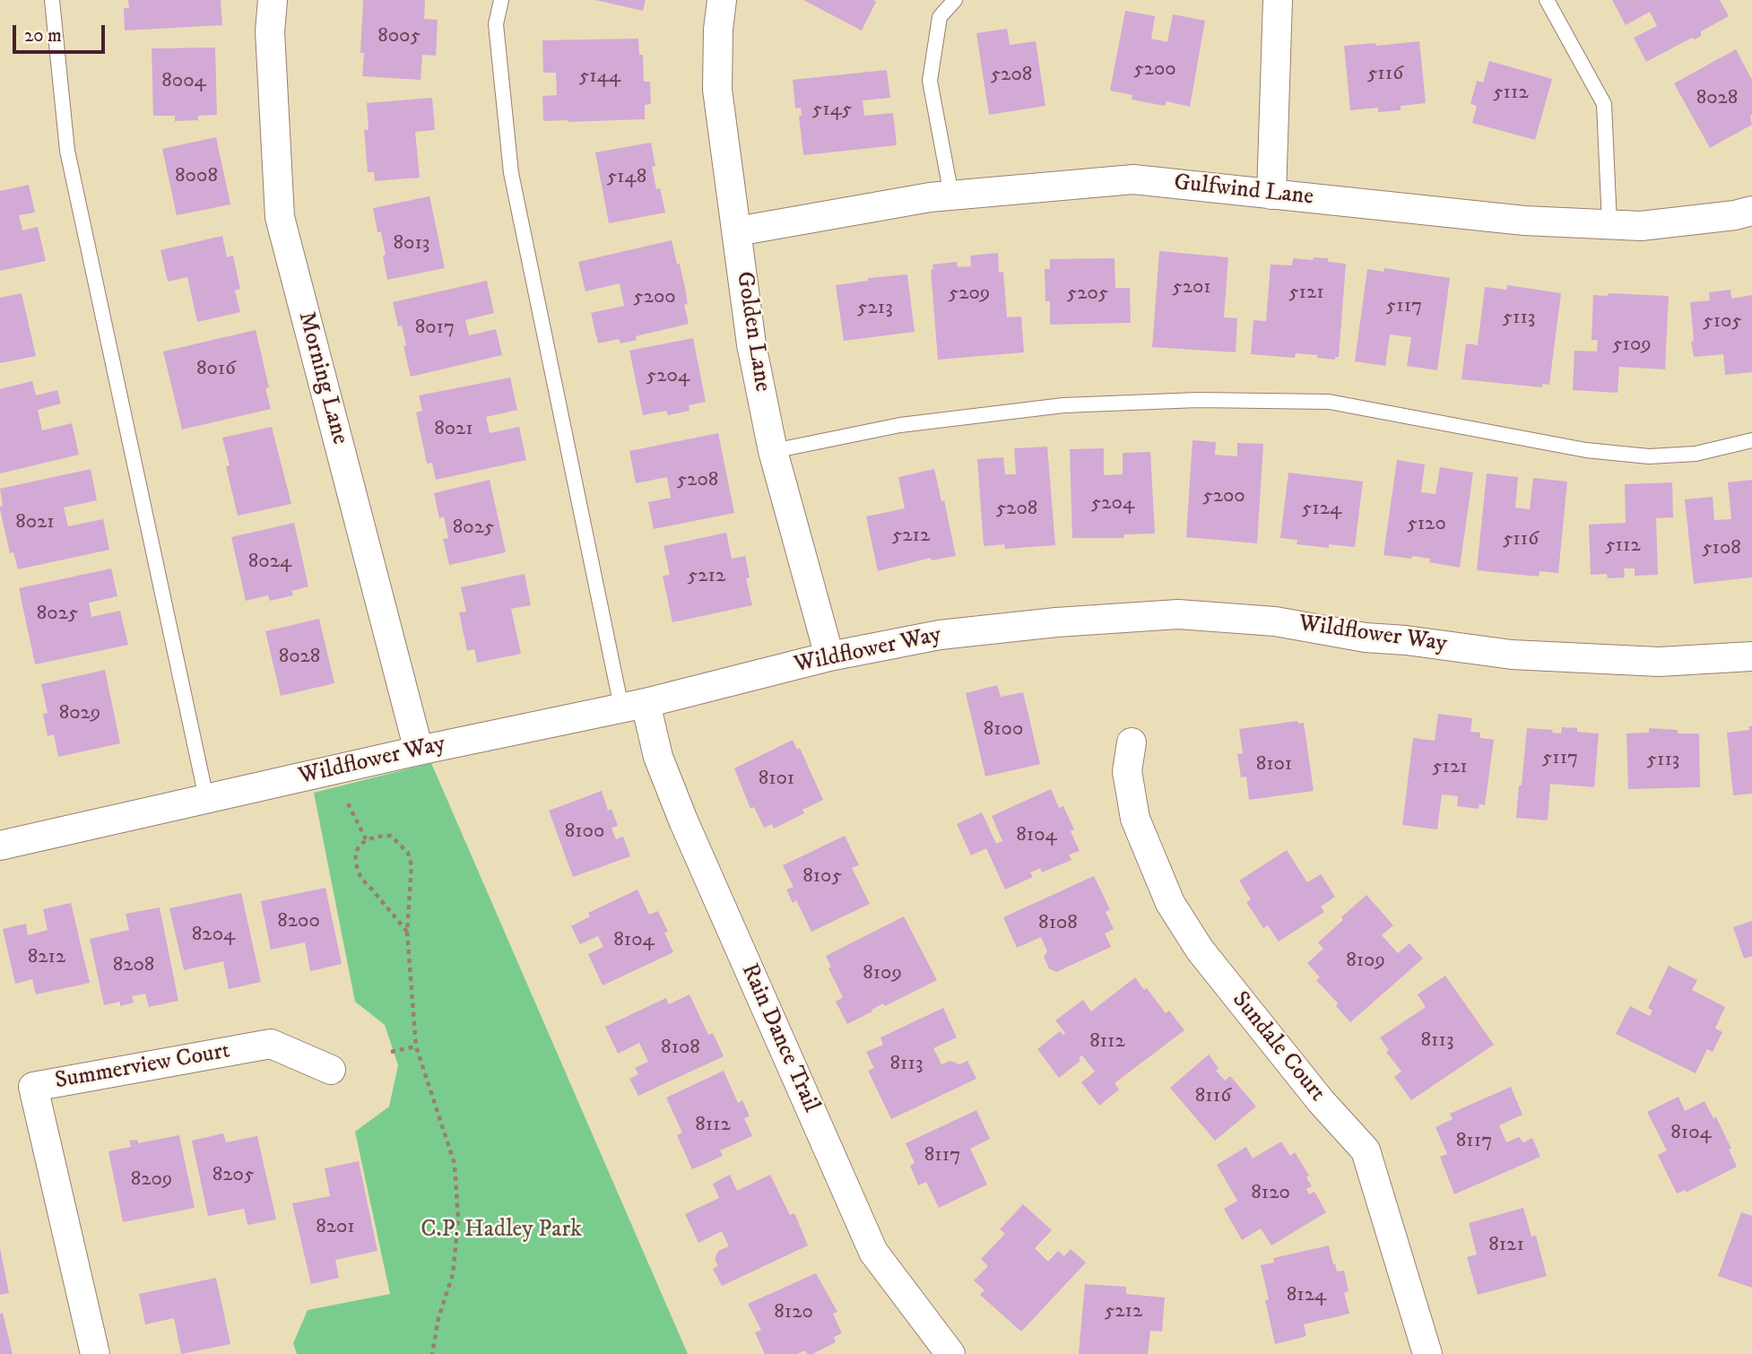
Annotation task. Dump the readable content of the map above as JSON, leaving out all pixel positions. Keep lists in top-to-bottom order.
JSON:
{
  "streets": {
    "street": [
      "Gulfwind Lane",
      "Golden Lane",
      "Morning Lane",
      "Wildflower Way",
      "Rain Dance Trail",
      "Sundale Court",
      "Summerview Court"
    ]
  },
  "crossings": [
    ["Gulfwind Lane", "Golden Lane"],
    ["Golden Lane", "Wildflower Way"],
    ["Morning Lane", "Wildflower Way"],
    ["Wildflower Way", "Rain Dance Trail"]
  ],
  "parks": ["C.P. Hadley Park"],
  "house_numbers": [
    "8005",
    "5200",
    "5116",
    "5208",
    "5144",
    "8004",
    "5112",
    "8028",
    "5145",
    "8008",
    "5148",
    "8013",
    "5201",
    "5121",
    "5209",
    "5205",
    "5200",
    "5117",
    "5213",
    "5113",
    "5105",
    "8017",
    "5109",
    "8016",
    "5204",
    "8021",
    "5208",
    "5200",
    "5204",
    "5208",
    "5124",
    "8021",
    "5120",
    "8025",
    "5212",
    "5116",
    "5112",
    "5108",
    "8024",
    "5212",
    "8025",
    "8028",
    "8029",
    "8100",
    "5117",
    "5113",
    "8101",
    "5121",
    "8101",
    "8100",
    "8104",
    "8105",
    "8200",
    "8108",
    "8204",
    "8104",
    "8212",
    "8109",
    "8208",
    "8109",
    "8113",
    "8112",
    "8108",
    "8113",
    "8116",
    "8112",
    "8104",
    "8117",
    "8117",
    "8205",
    "8209",
    "8120",
    "8201",
    "8121",
    "8124",
    "5212",
    "8120"
  ],
  "scale_bar": "20 m"
}
